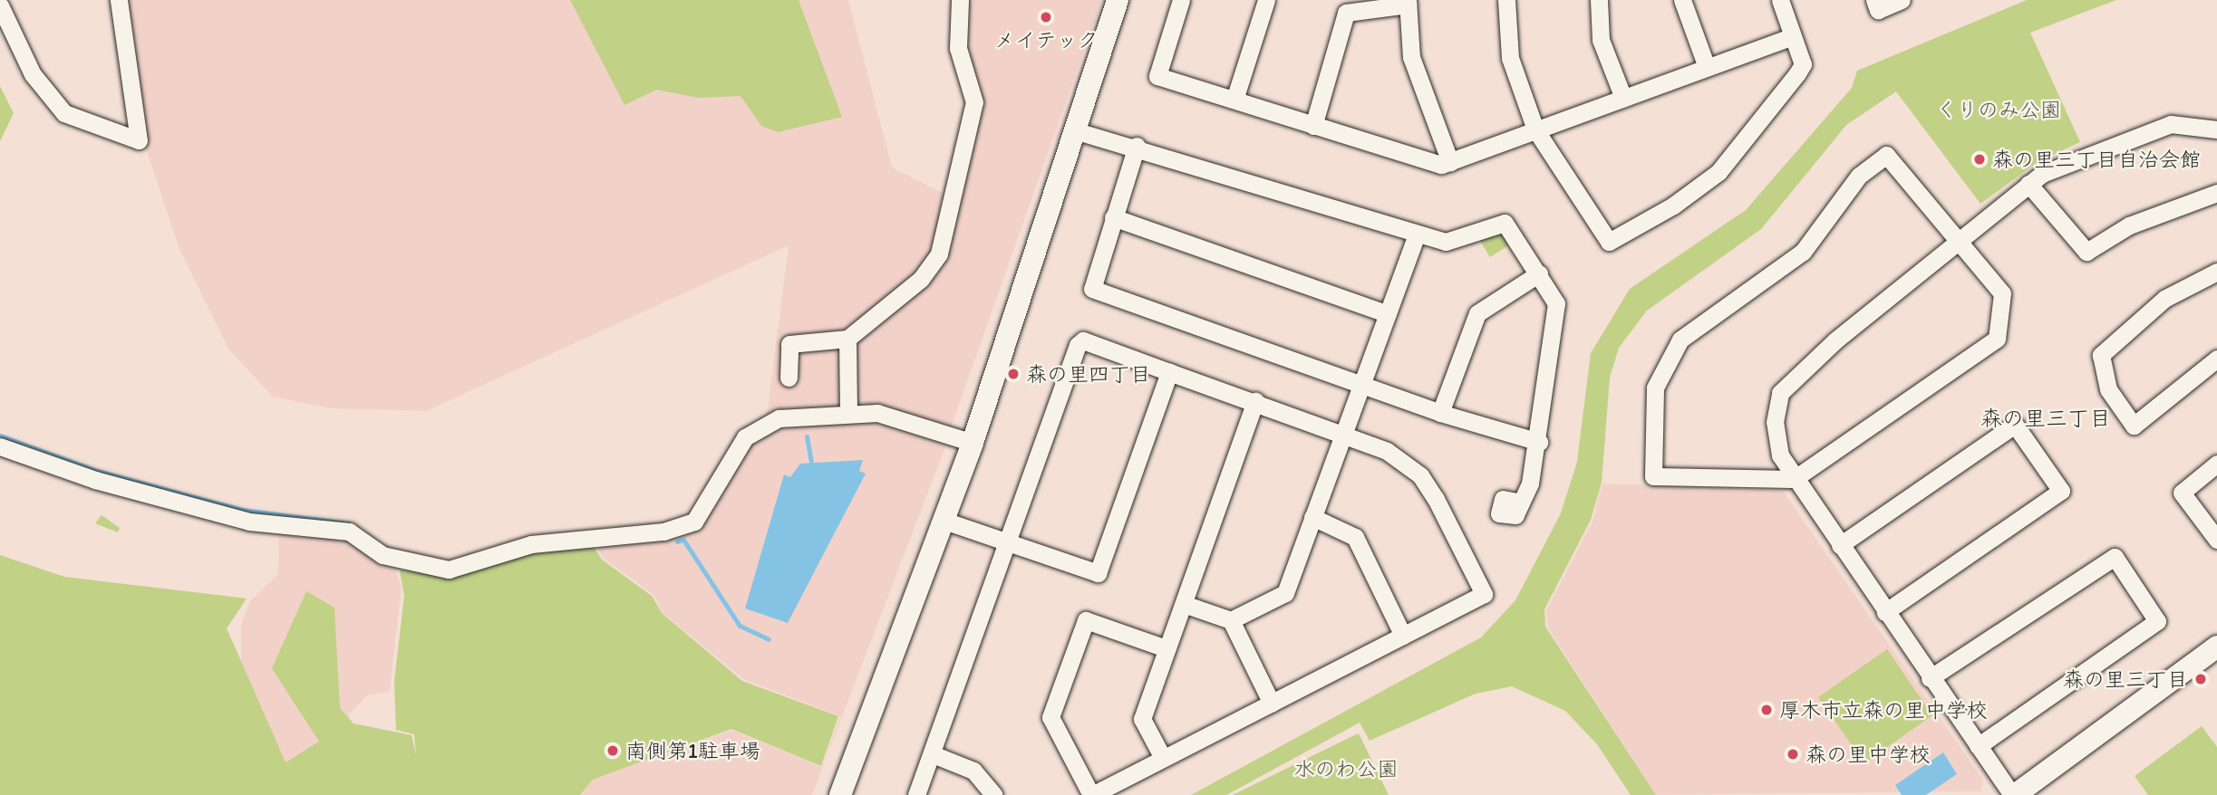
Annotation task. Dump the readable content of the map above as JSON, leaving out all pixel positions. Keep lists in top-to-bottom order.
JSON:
{
  "districts": ["森の里三丁目"],
  "parks": ["くりのみ公園", "水のわ公園"],
  "places": [
    "メイテック",
    "森の里三丁目自治会館",
    "森の里四丁目",
    "森の里三丁目",
    "厚木市立森の里中学校",
    "南側第1駐車場",
    "森の里中学校"
  ]
}
